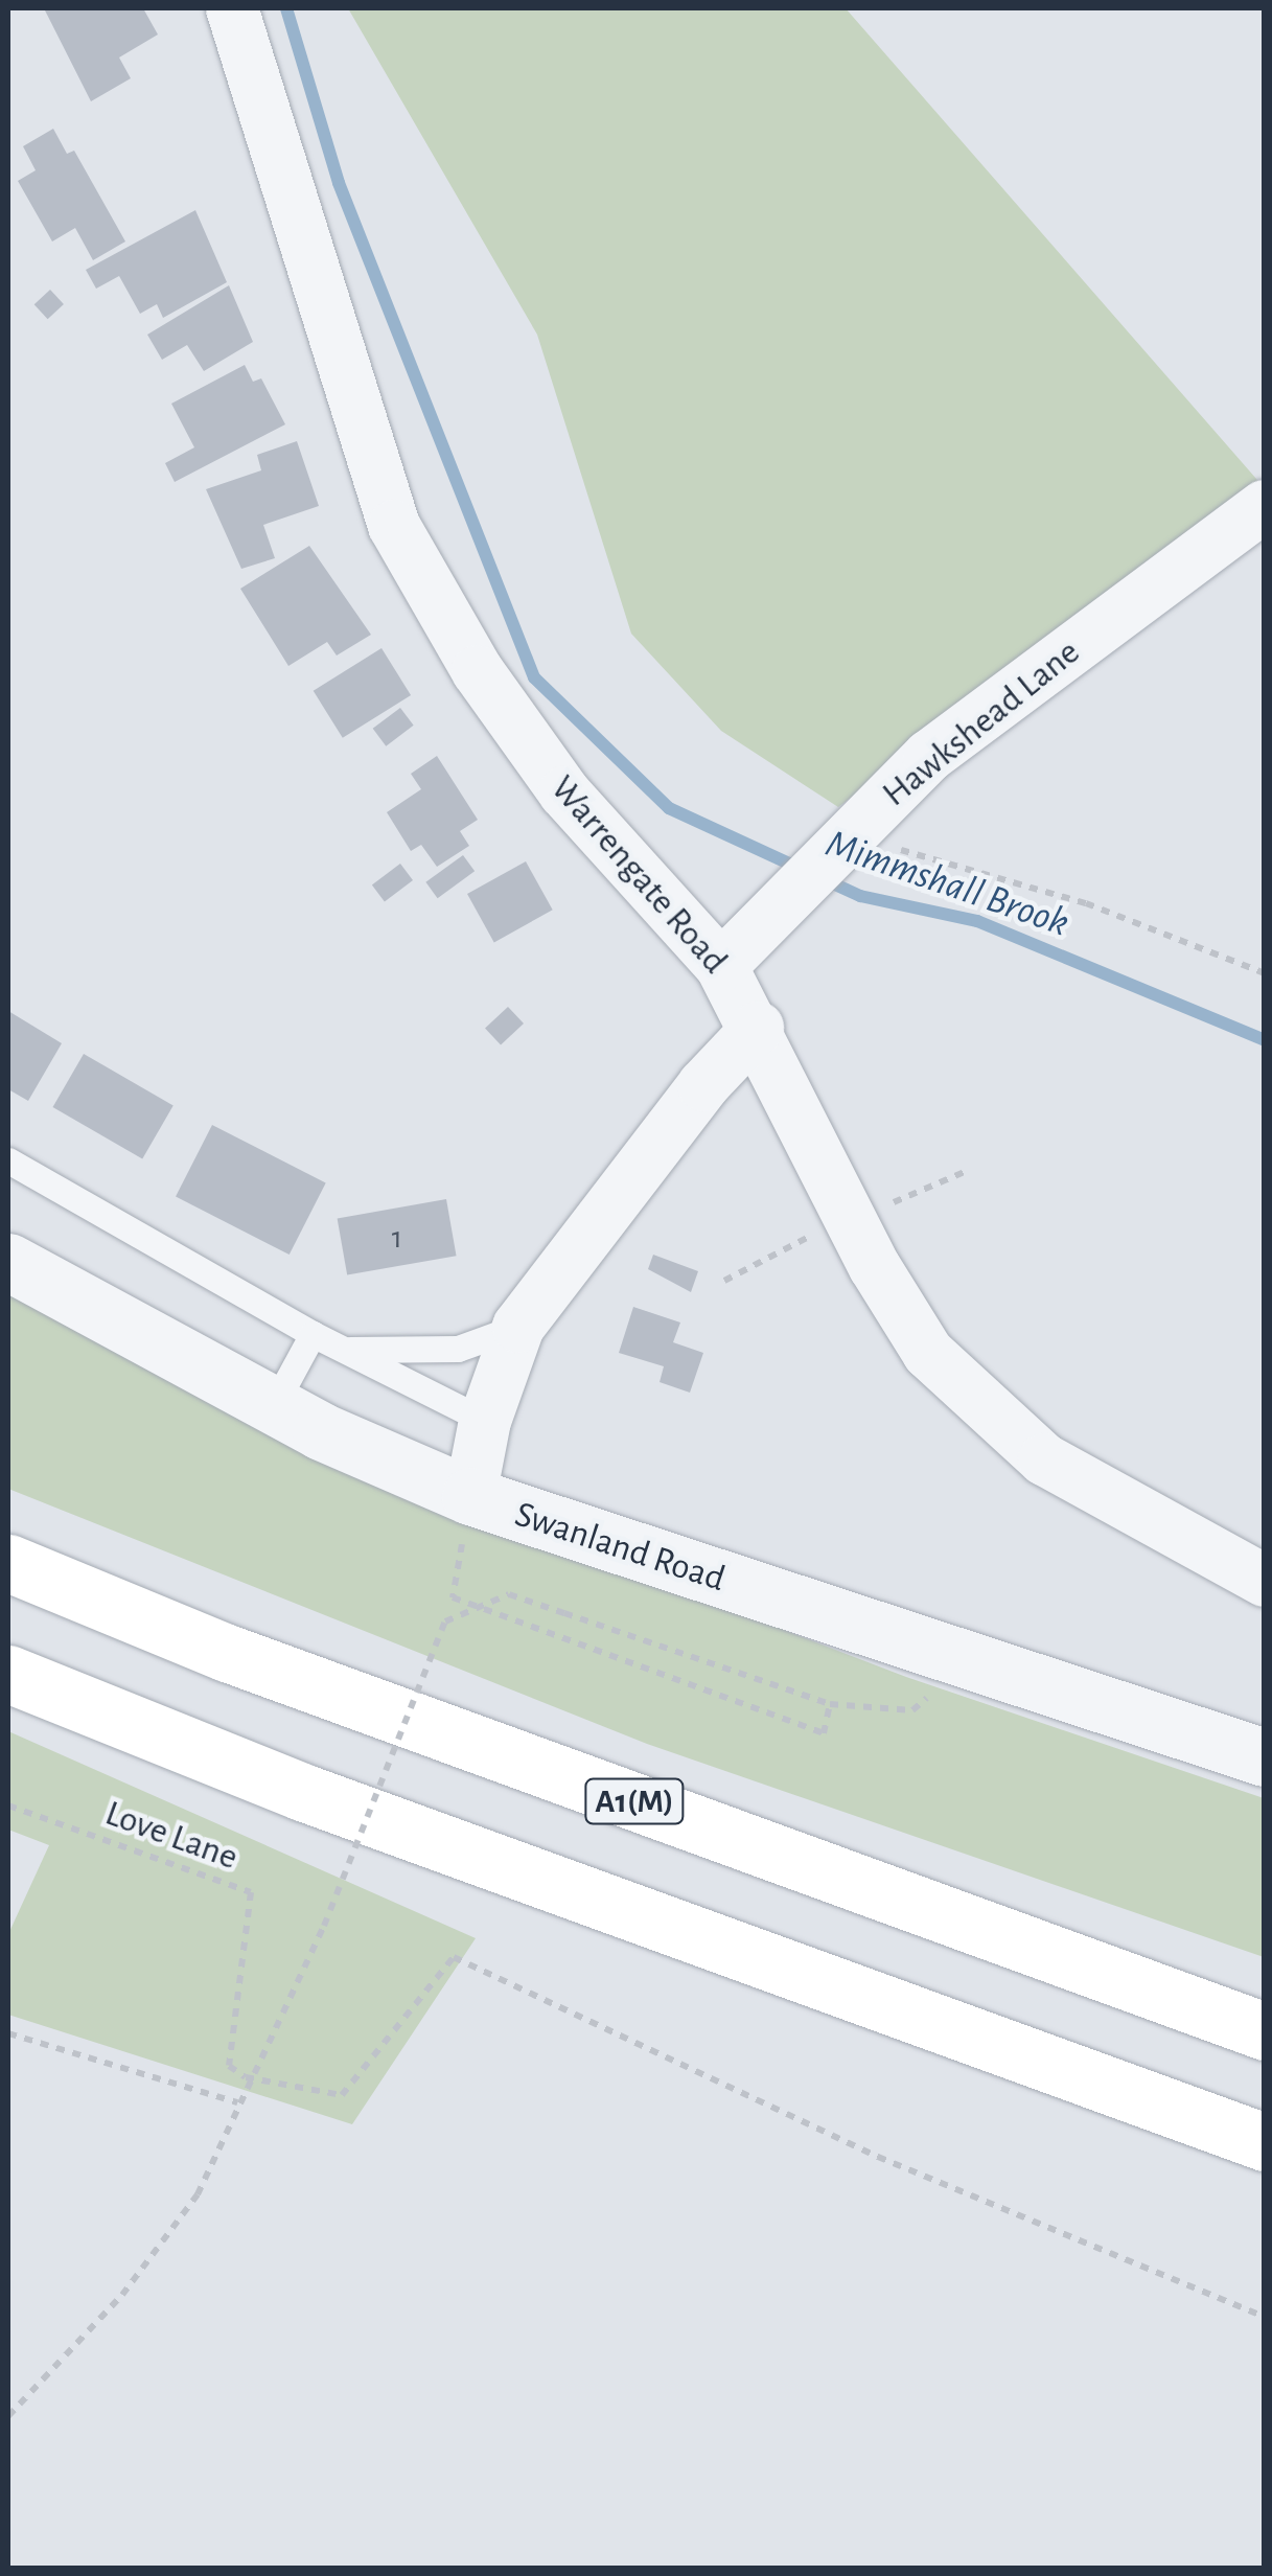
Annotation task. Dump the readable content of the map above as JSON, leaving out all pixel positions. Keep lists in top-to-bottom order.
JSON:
{
  "streets": {
    "highway": ["A1(M)"],
    "street": ["Hawkshead Lane", "Warrengate Road", "Swanland Road"],
    "path": ["Love Lane"]
  },
  "crossings": [
    ["Hawkshead Lane", "Warrengate Road"]
  ],
  "water": ["Mimmshall Brook"],
  "house_numbers": ["1"]
}
